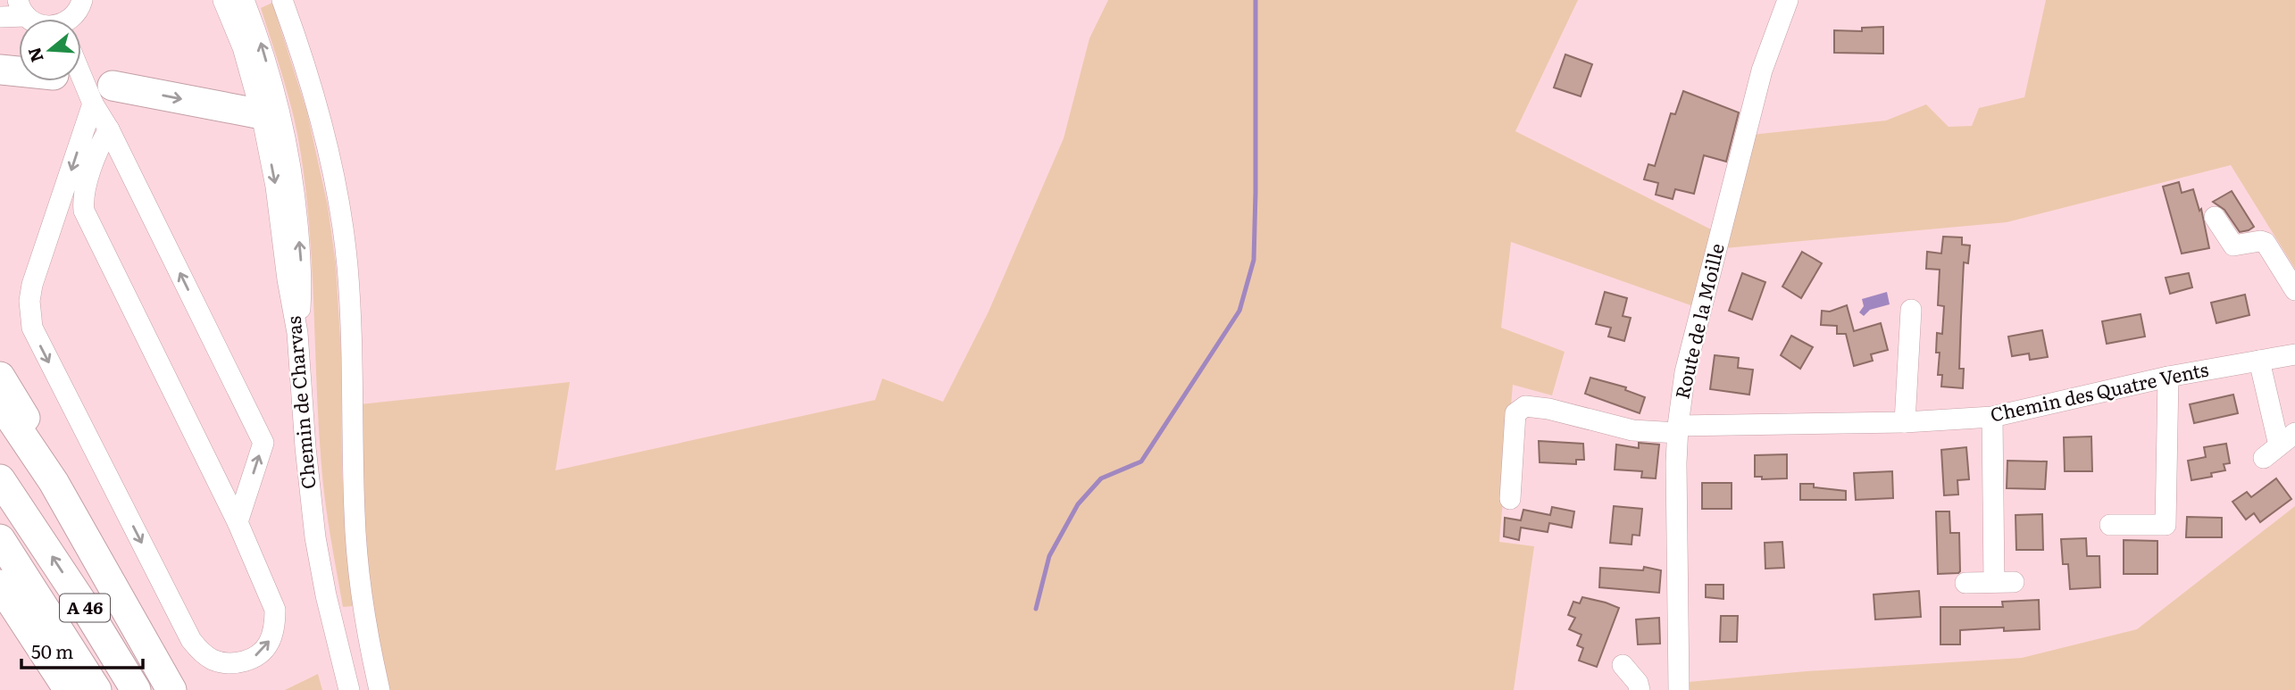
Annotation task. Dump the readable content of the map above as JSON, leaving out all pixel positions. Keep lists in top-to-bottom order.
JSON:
{
  "streets": {
    "highway": ["A 46"],
    "street": ["Route de la Moille", "Chemin des Quatre Vents", "Chemin de Charvas"]
  },
  "crossings": [
    ["Route de la Moille", "Chemin des Quatre Vents"]
  ],
  "scale_bar": "50 m",
  "north": "left"
}
